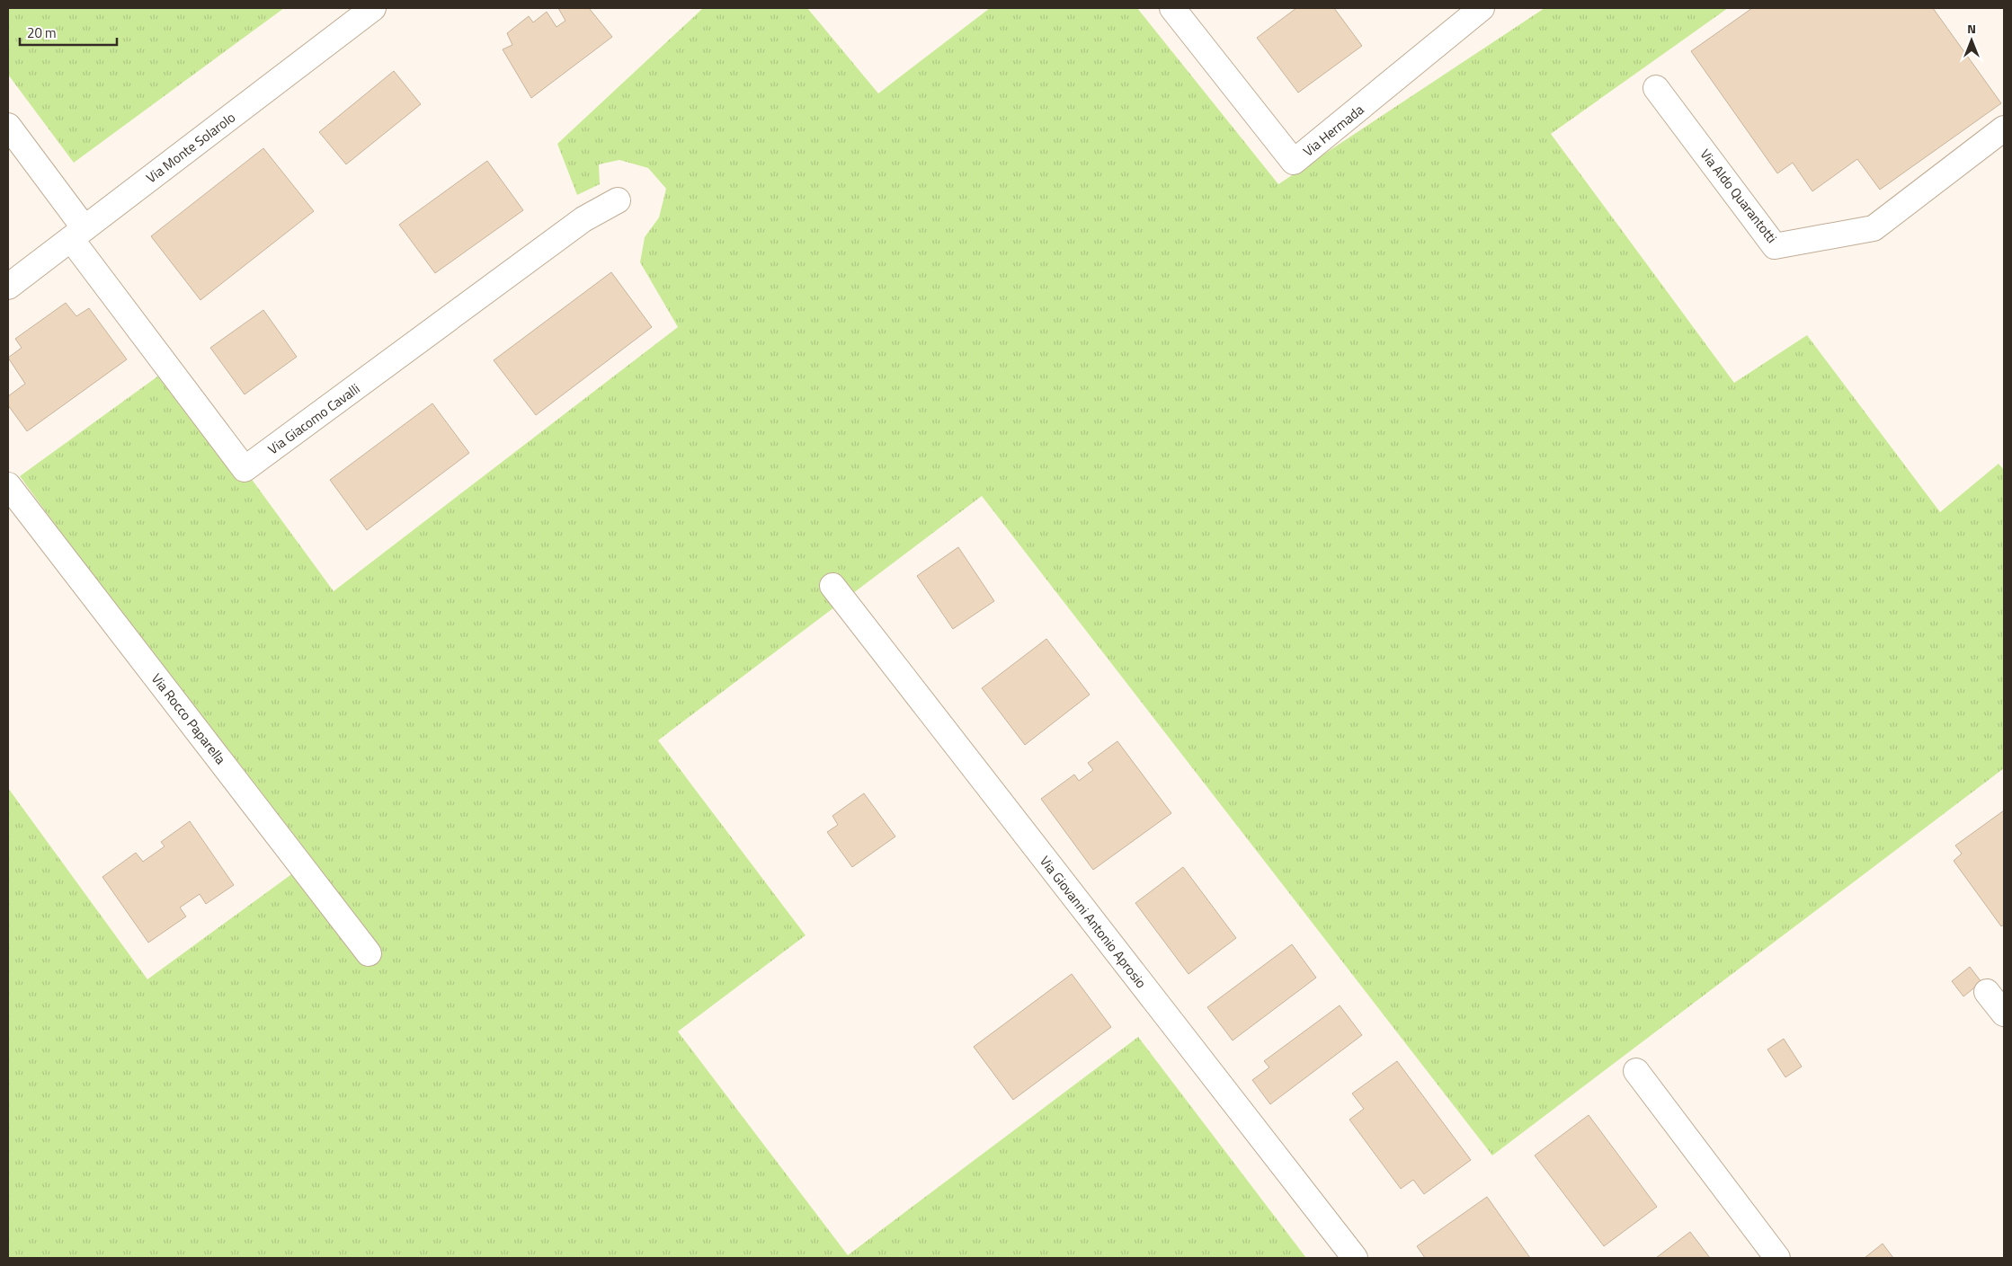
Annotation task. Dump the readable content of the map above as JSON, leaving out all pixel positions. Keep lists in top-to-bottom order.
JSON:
{
  "streets": {
    "street": [
      "Via Hermada",
      "Via Monte Solarolo",
      "Via Aldo Quarantotti",
      "Via Giacomo Cavalli",
      "Via Rocco Paparella",
      "Via Giovanni Antonio Aprosio"
    ]
  },
  "crossings": [
    ["Via Monte Solarolo", "Via Giacomo Cavalli"]
  ],
  "scale_bar": "20 m",
  "north": "top"
}
